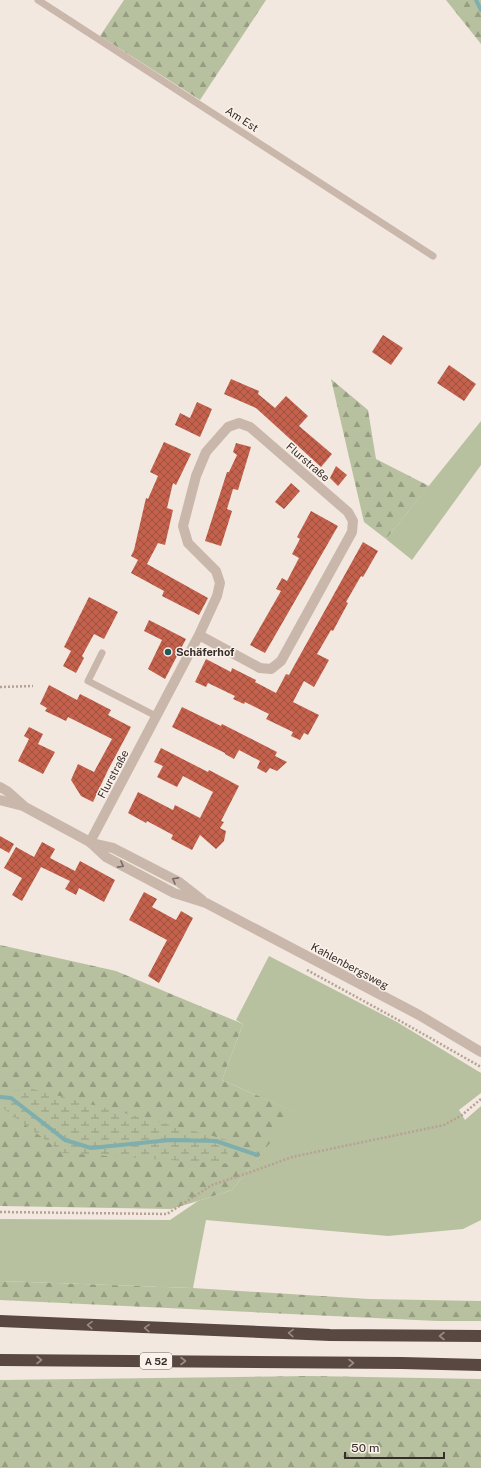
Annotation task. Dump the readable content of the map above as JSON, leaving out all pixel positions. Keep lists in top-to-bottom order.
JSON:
{
  "streets": {
    "highway": ["A 52"],
    "street": ["Flurstraße", "Kahlenbergsweg"],
    "lane": ["Am Est"]
  },
  "crossings": [
    ["Flurstraße", "Kahlenbergsweg"]
  ],
  "places": ["Schäferhof"],
  "scale_bar": "50 m"
}
